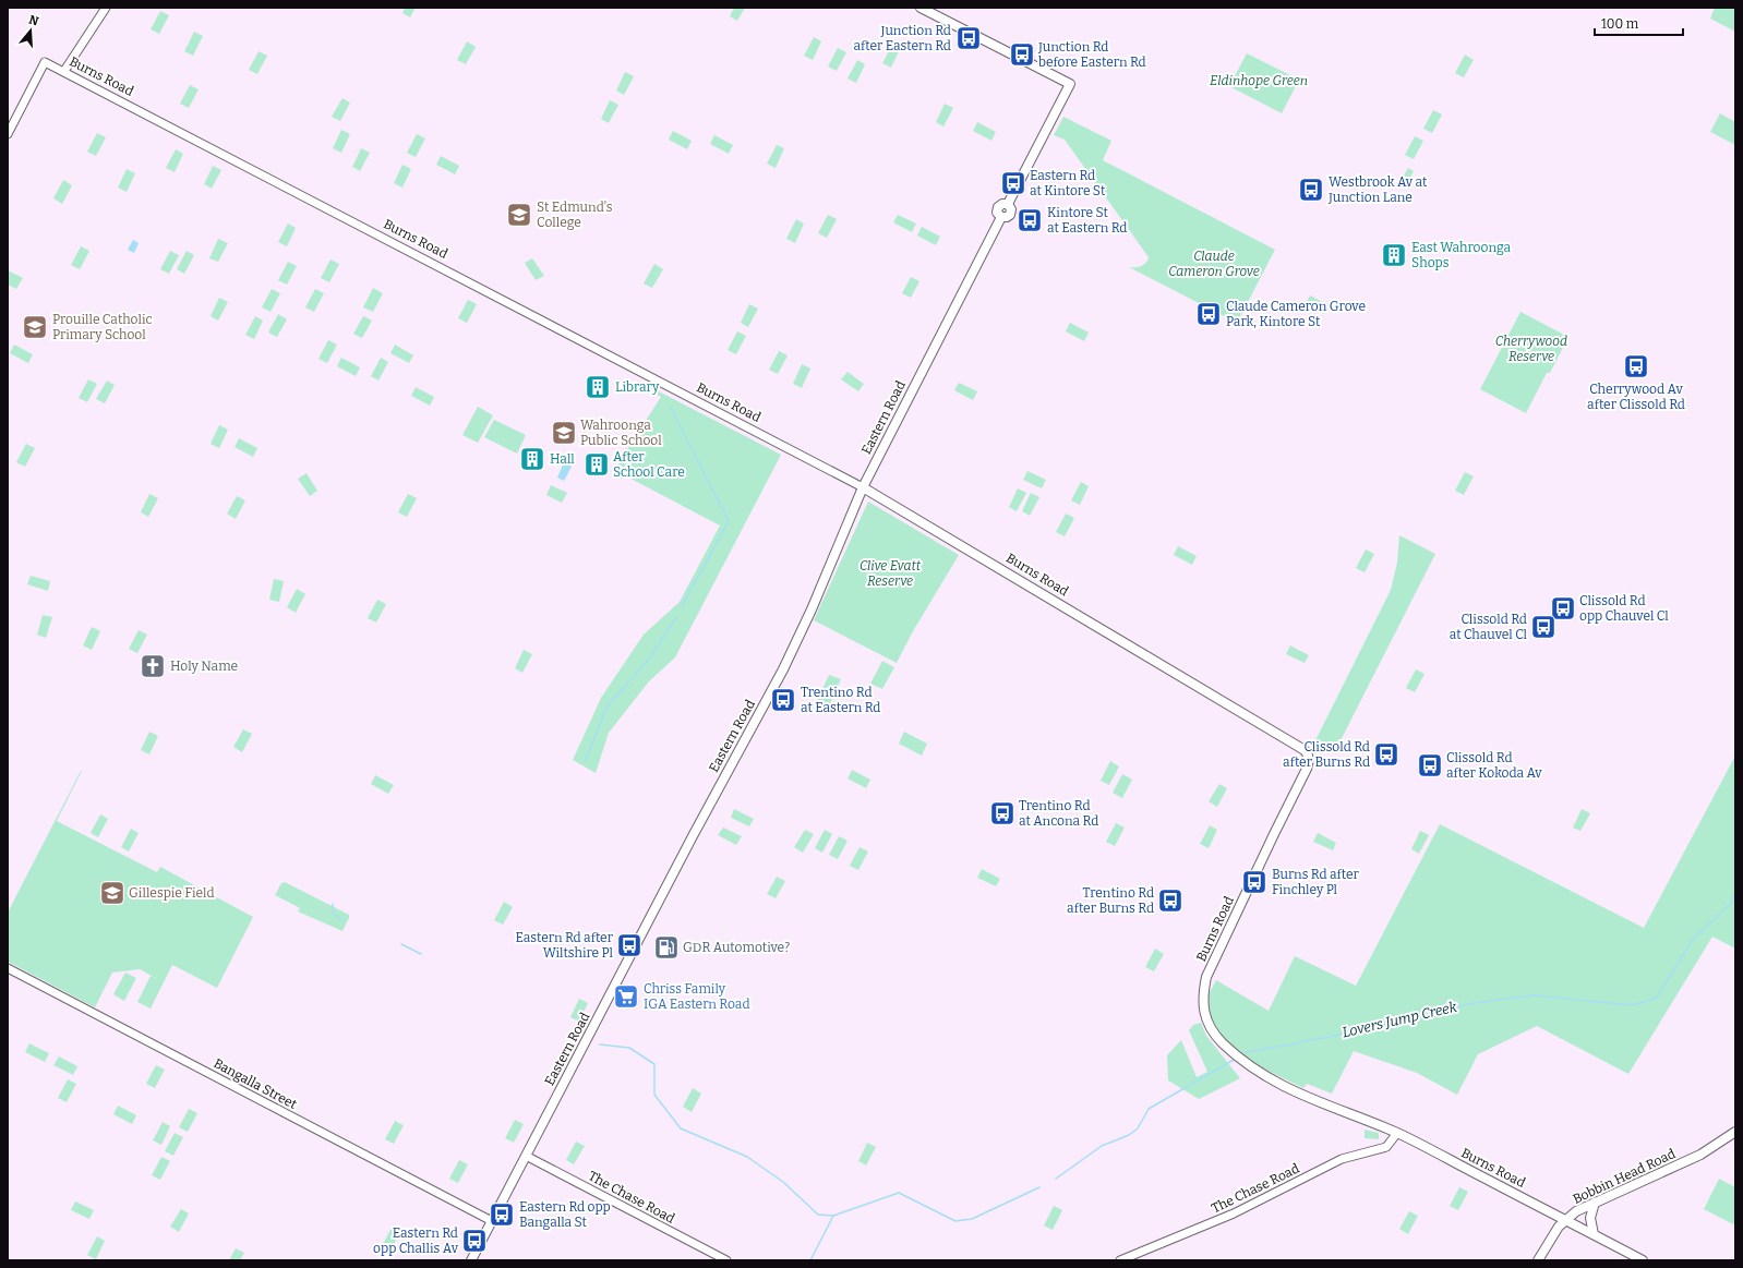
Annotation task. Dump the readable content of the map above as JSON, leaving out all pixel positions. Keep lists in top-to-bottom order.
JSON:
{
  "streets": {
    "main road": ["Burns Road", "Eastern Road", "Bobbin Head Road"],
    "street": ["Bangalla Street", "The Chase Road"]
  },
  "crossings": [
    ["Burns Road", "Eastern Road"],
    ["Burns Road", "Bobbin Head Road"],
    ["Burns Road", "The Chase Road"],
    ["Eastern Road", "Bangalla Street"],
    ["Eastern Road", "The Chase Road"]
  ],
  "water": ["Lovers Jump Creek"],
  "parks": [
    "Eldinhope Green",
    "Claude Cameron Grove",
    "Cherrywood Reserve",
    "Clive Evatt Reserve"
  ],
  "places": {
    "bus stop": [
      "Junction Rd after Eastern Rd",
      "Junction Rd before Eastern Rd",
      "Eastern Rd at Kintore St",
      "Westbrook Av at Junction Lane",
      "Kintore St at Eastern Rd",
      "Claude Cameron Grove Park, Kintore St",
      "Cherrywood Av after Clissold Rd",
      "Clissold Rd opp Chauvel Cl",
      "Clissold Rd at Chauvel Cl",
      "Trentino Rd at Eastern Rd",
      "Clissold Rd after Burns Rd",
      "Clissold Rd after Kokoda Av",
      "Trentino Rd at Ancona Rd",
      "Burns Rd after Finchley Pl",
      "Trentino Rd after Burns Rd",
      "Eastern Rd after Wiltshire Pl",
      "Eastern Rd opp Bangalla St",
      "Eastern Rd opp Challis Av"
    ],
    "school or university": [
      "St Edmund's College",
      "Prouille Catholic Primary School",
      "Wahroonga Public School",
      "Gillespie Field"
    ],
    "building": [
      "East Wahroonga Shops",
      "Library",
      "Hall",
      "After School Care"
    ],
    "church": ["Holy Name"],
    "fuel station": ["GDR Automotive?"],
    "supermarket": ["Chriss Family IGA Eastern Road"]
  },
  "scale_bar": "100 m",
  "north": "top"
}
